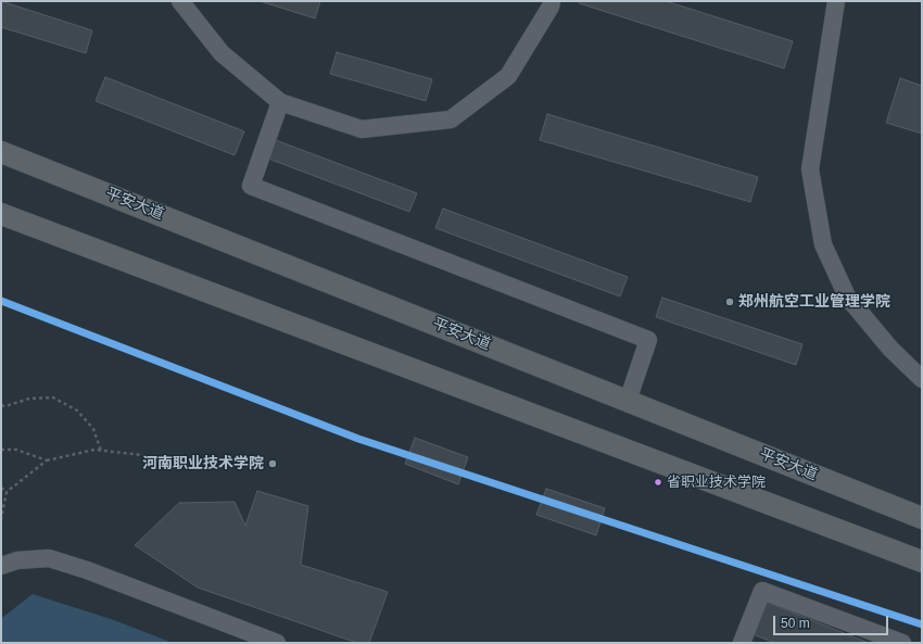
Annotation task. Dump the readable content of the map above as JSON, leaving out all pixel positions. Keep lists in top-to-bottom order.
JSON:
{
  "streets": {
    "main road": ["平安大道"]
  },
  "places": ["郑州航空工业管理学院", "河南职业技术学院", "省职业技术学院"],
  "scale_bar": "50 m"
}
